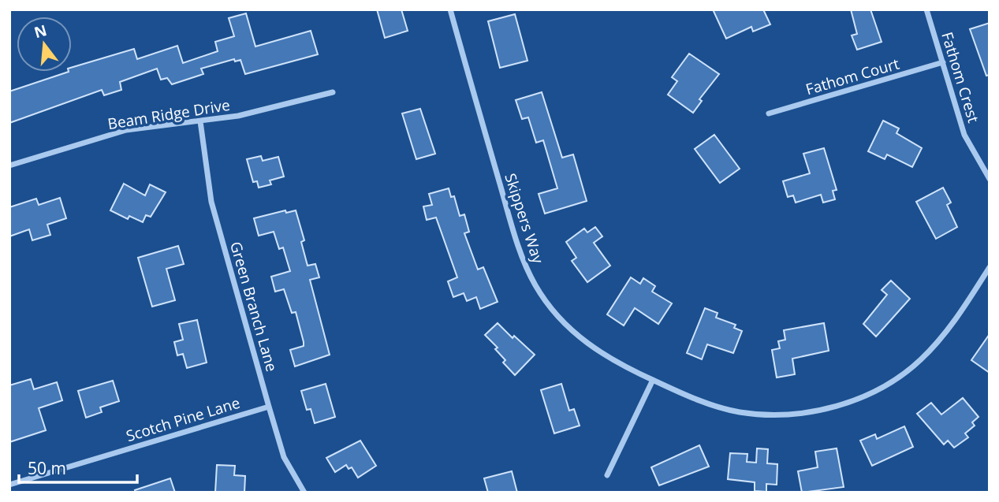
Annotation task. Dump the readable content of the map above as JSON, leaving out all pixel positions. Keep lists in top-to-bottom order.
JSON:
{
  "streets": {
    "street": [
      "Fathom Court",
      "Fathom Crest",
      "Beam Ridge Drive",
      "Skippers Way",
      "Green Branch Lane",
      "Scotch Pine Lane"
    ]
  },
  "crossings": [
    ["Fathom Court", "Fathom Crest"],
    ["Beam Ridge Drive", "Green Branch Lane"],
    ["Green Branch Lane", "Scotch Pine Lane"]
  ],
  "scale_bar": "50 m",
  "north": "top"
}
